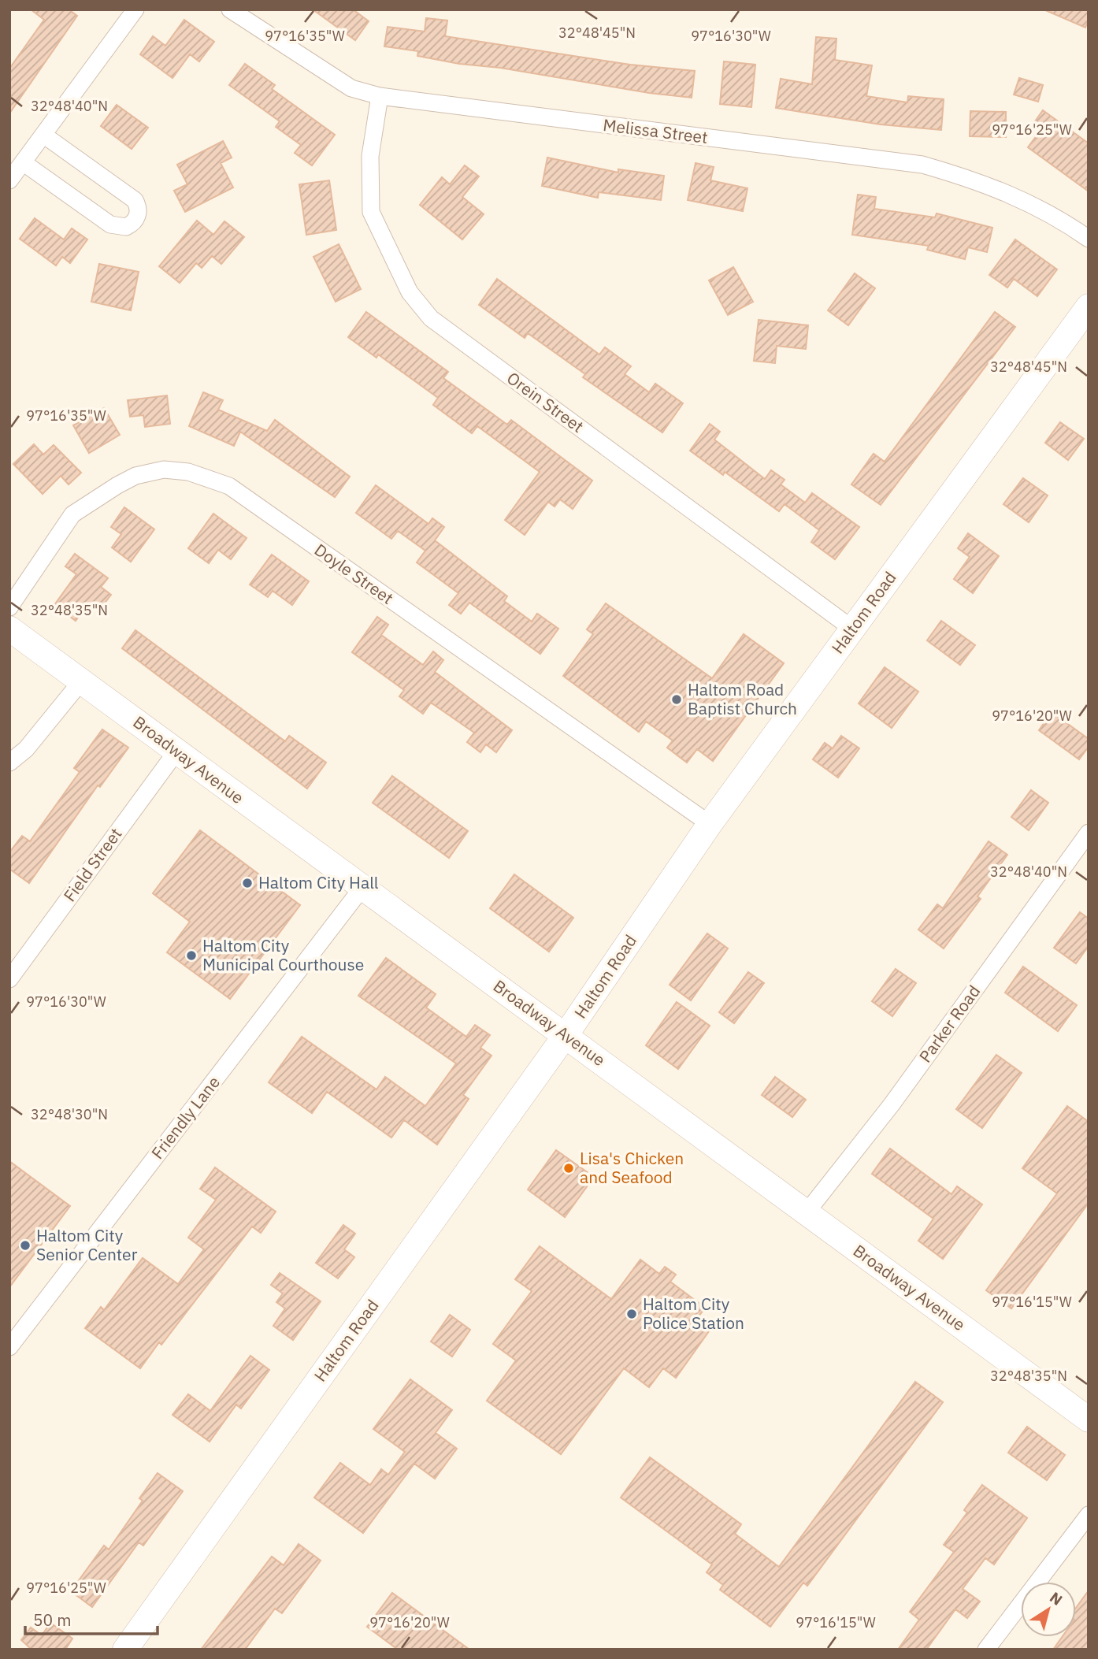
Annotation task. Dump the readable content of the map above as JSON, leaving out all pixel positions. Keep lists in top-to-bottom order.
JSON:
{
  "streets": {
    "main road": ["Haltom Road", "Broadway Avenue"],
    "street": [
      "Melissa Street",
      "Orein Street",
      "Doyle Street",
      "Field Street",
      "Parker Road",
      "Friendly Lane"
    ]
  },
  "crossings": [
    ["Melissa Street", "Orein Street"],
    ["Orein Street", "Haltom Road"],
    ["Doyle Street", "Haltom Road"],
    ["Haltom Road", "Broadway Avenue"],
    ["Broadway Avenue", "Field Street"],
    ["Broadway Avenue", "Parker Road"],
    ["Broadway Avenue", "Friendly Lane"]
  ],
  "places": [
    "Haltom Road Baptist Church",
    "Haltom City Hall",
    "Haltom City Municipal Courthouse",
    "Lisa's Chicken and Seafood",
    "Haltom City Senior Center",
    "Haltom City Police Station"
  ],
  "scale_bar": "50 m",
  "north": "top right",
  "coordinates": [
    "32°48'45\"N",
    "97°16'35\"W",
    "97°16'30\"W",
    "32°48'40\"N",
    "97°16'25\"W",
    "32°48'35\"N",
    "97°16'20\"W",
    "32°48'30\"N",
    "97°16'15\"W"
  ]
}
